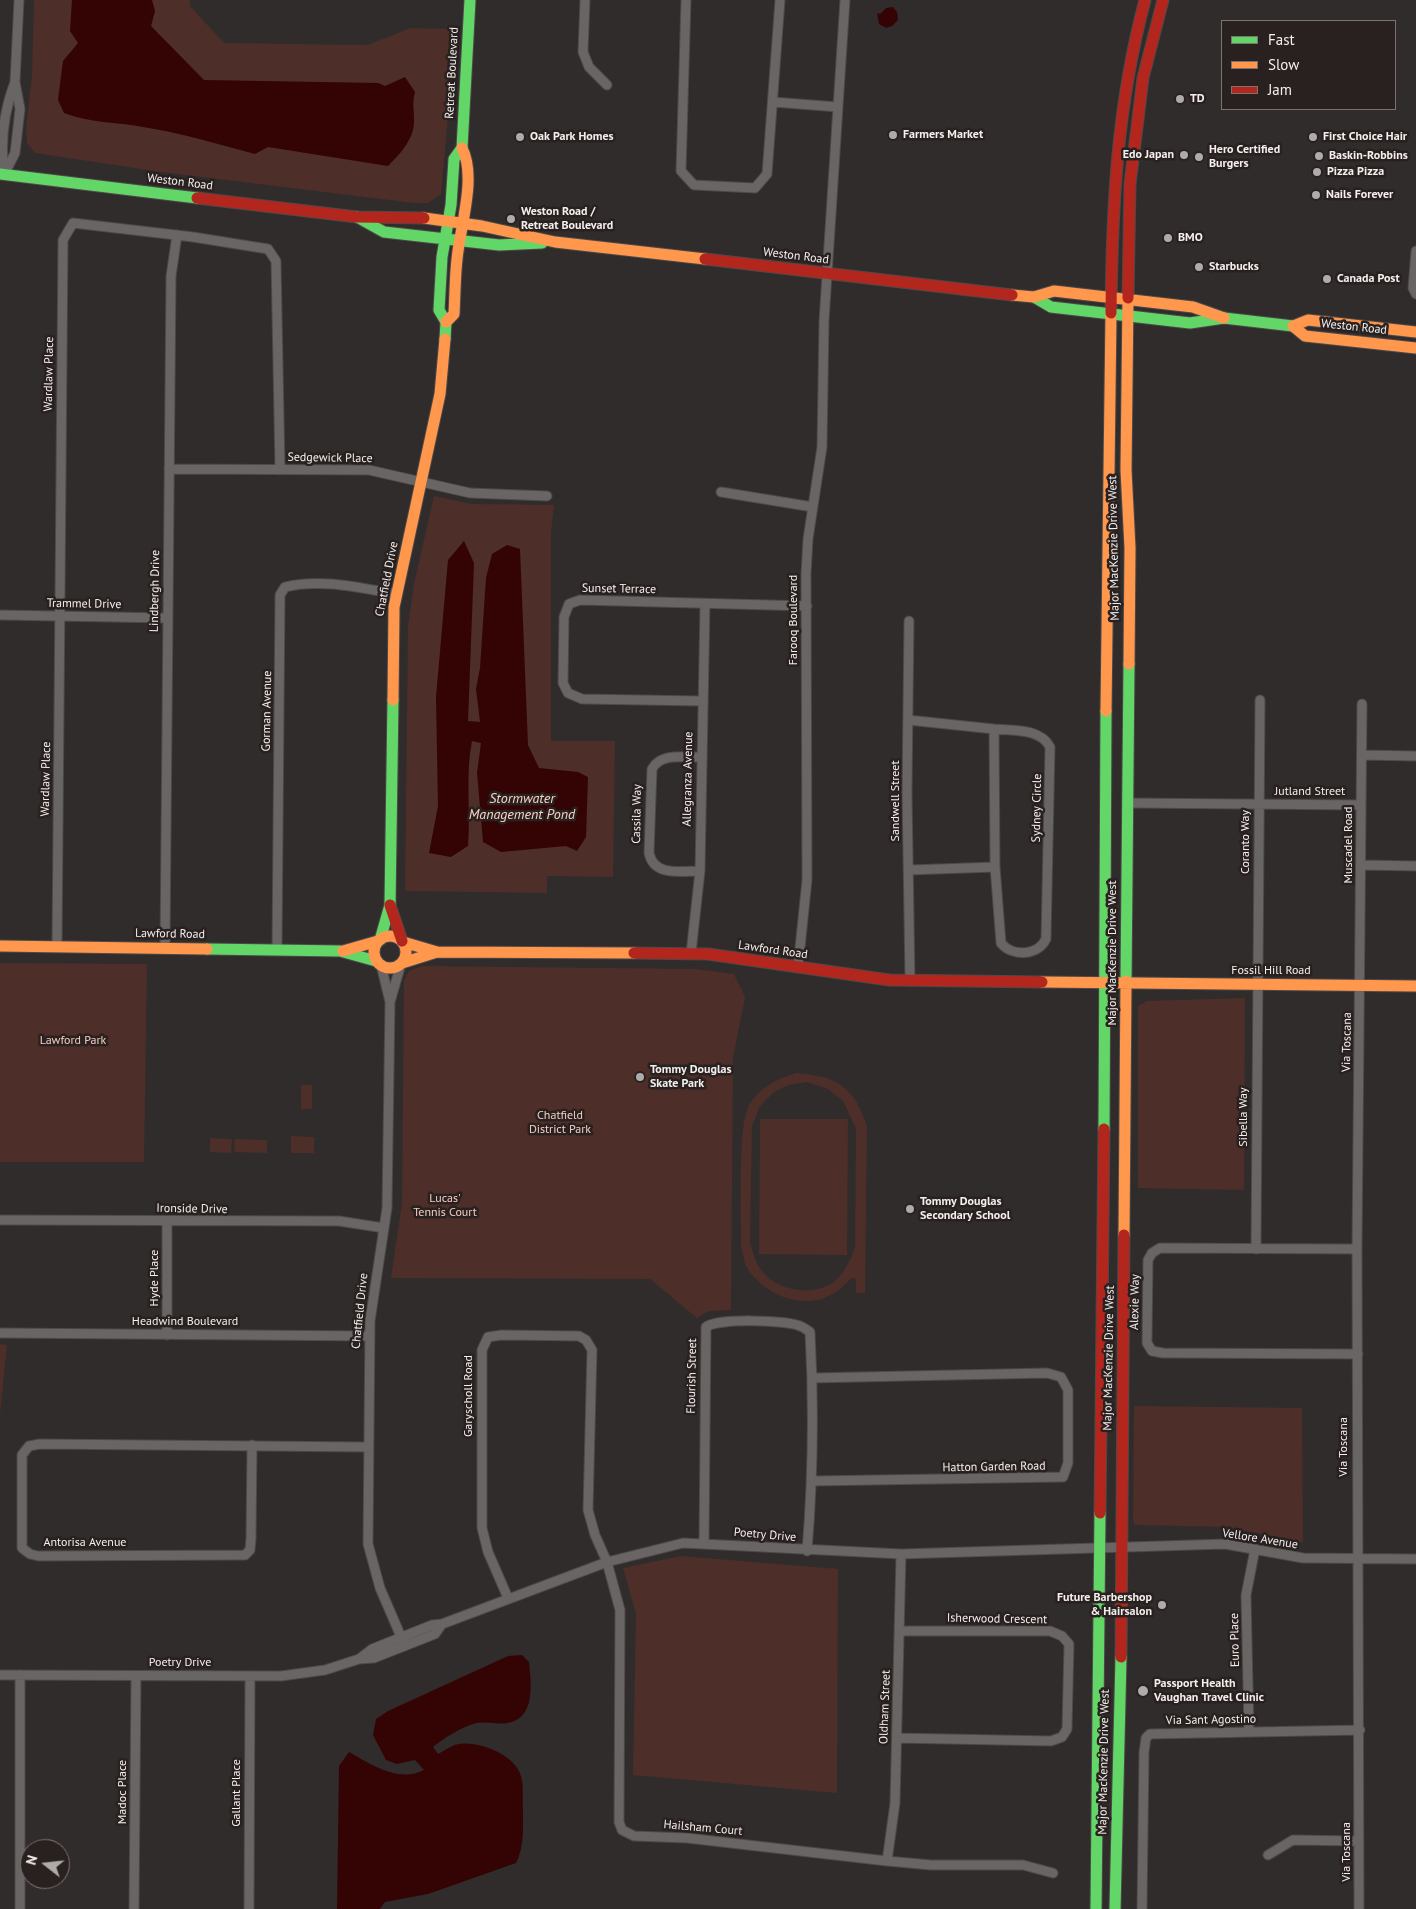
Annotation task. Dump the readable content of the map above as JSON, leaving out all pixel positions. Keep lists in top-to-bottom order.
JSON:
{
  "streets": {
    "main road": [
      "Retreat Boulevard",
      "Weston Road",
      "Major MacKenzie Drive West",
      "Chatfield Drive",
      "Lawford Road",
      "Fossil Hill Road"
    ],
    "street": [
      "Wardlaw Place",
      "Sedgewick Place",
      "Sunset Terrace",
      "Lindbergh Drive",
      "Trammel Drive",
      "Farooq Boulevard",
      "Gorman Avenue",
      "Allegranza Avenue",
      "Jutland Street",
      "Sandwell Street",
      "Sydney Circle",
      "Cassila Way",
      "Coranto Way",
      "Muscadel Road",
      "Via Toscana",
      "Sibella Way",
      "Ironside Drive",
      "Hyde Place",
      "Alexie Way",
      "Headwind Boulevard",
      "Flourish Street",
      "Garyscholl Road",
      "Hatton Garden Road",
      "Poetry Drive",
      "Vellore Avenue",
      "Antorisa Avenue",
      "Isherwood Crescent",
      "Euro Place",
      "Oldham Street",
      "Via Sant Agostino",
      "Madoc Place",
      "Gallant Place",
      "Hailsham Court"
    ]
  },
  "crossings": [
    ["Retreat Boulevard", "Weston Road"],
    ["Retreat Boulevard", "Chatfield Drive"],
    ["Weston Road", "Major MacKenzie Drive West"],
    ["Weston Road", "Chatfield Drive"],
    ["Weston Road", "Farooq Boulevard"],
    ["Wardlaw Place", "Sedgewick Place"],
    ["Wardlaw Place", "Lindbergh Drive"],
    ["Wardlaw Place", "Trammel Drive"],
    ["Wardlaw Place", "Lawford Road"],
    ["Sedgewick Place", "Chatfield Drive"],
    ["Sedgewick Place", "Lindbergh Drive"],
    ["Major MacKenzie Drive West", "Jutland Street"],
    ["Major MacKenzie Drive West", "Lawford Road"],
    ["Major MacKenzie Drive West", "Fossil Hill Road"],
    ["Major MacKenzie Drive West", "Poetry Drive"],
    ["Major MacKenzie Drive West", "Vellore Avenue"],
    ["Chatfield Drive", "Gorman Avenue"],
    ["Chatfield Drive", "Lawford Road"],
    ["Chatfield Drive", "Ironside Drive"],
    ["Chatfield Drive", "Headwind Boulevard"],
    ["Chatfield Drive", "Poetry Drive"],
    ["Chatfield Drive", "Antorisa Avenue"],
    ["Sunset Terrace", "Farooq Boulevard"],
    ["Sunset Terrace", "Allegranza Avenue"],
    ["Lindbergh Drive", "Trammel Drive"],
    ["Lindbergh Drive", "Lawford Road"],
    ["Farooq Boulevard", "Lawford Road"],
    ["Gorman Avenue", "Lawford Road"],
    ["Allegranza Avenue", "Cassila Way"],
    ["Allegranza Avenue", "Lawford Road"],
    ["Jutland Street", "Coranto Way"],
    ["Jutland Street", "Muscadel Road"],
    ["Sandwell Street", "Lawford Road"],
    ["Coranto Way", "Fossil Hill Road"],
    ["Coranto Way", "Sibella Way"],
    ["Muscadel Road", "Fossil Hill Road"],
    ["Muscadel Road", "Via Toscana"],
    ["Lawford Road", "Fossil Hill Road"],
    ["Fossil Hill Road", "Via Toscana"],
    ["Fossil Hill Road", "Sibella Way"],
    ["Via Toscana", "Alexie Way"],
    ["Via Toscana", "Vellore Avenue"],
    ["Via Toscana", "Via Sant Agostino"],
    ["Sibella Way", "Alexie Way"],
    ["Ironside Drive", "Hyde Place"],
    ["Hyde Place", "Headwind Boulevard"],
    ["Flourish Street", "Hatton Garden Road"],
    ["Flourish Street", "Poetry Drive"],
    ["Garyscholl Road", "Poetry Drive"],
    ["Garyscholl Road", "Hailsham Court"],
    ["Poetry Drive", "Vellore Avenue"],
    ["Poetry Drive", "Oldham Street"],
    ["Poetry Drive", "Madoc Place"],
    ["Poetry Drive", "Gallant Place"],
    ["Poetry Drive", "Hailsham Court"],
    ["Vellore Avenue", "Euro Place"],
    ["Isherwood Crescent", "Oldham Street"],
    ["Euro Place", "Via Sant Agostino"],
    ["Oldham Street", "Hailsham Court"]
  ],
  "water": ["Stormwater Management Pond"],
  "parks": ["Lawford Park", "Chatfield District Park", "Lucas' Tennis Court"],
  "places": [
    "TD",
    "Farmers Market",
    "Oak Park Homes",
    "First Choice Hair",
    "Edo Japan",
    "Baskin-Robbins",
    "Hero Certified Burgers",
    "Pizza Pizza",
    "Nails Forever",
    "Weston Road / Retreat Boulevard",
    "BMO",
    "Starbucks",
    "Canada Post",
    "Tommy Douglas Skate Park",
    "Tommy Douglas Secondary School",
    "Future Barbershop & Hairsalon",
    "Passport Health Vaughan Travel Clinic"
  ],
  "legend": ["Fast", "Slow", "Jam"],
  "north": "left"
}
